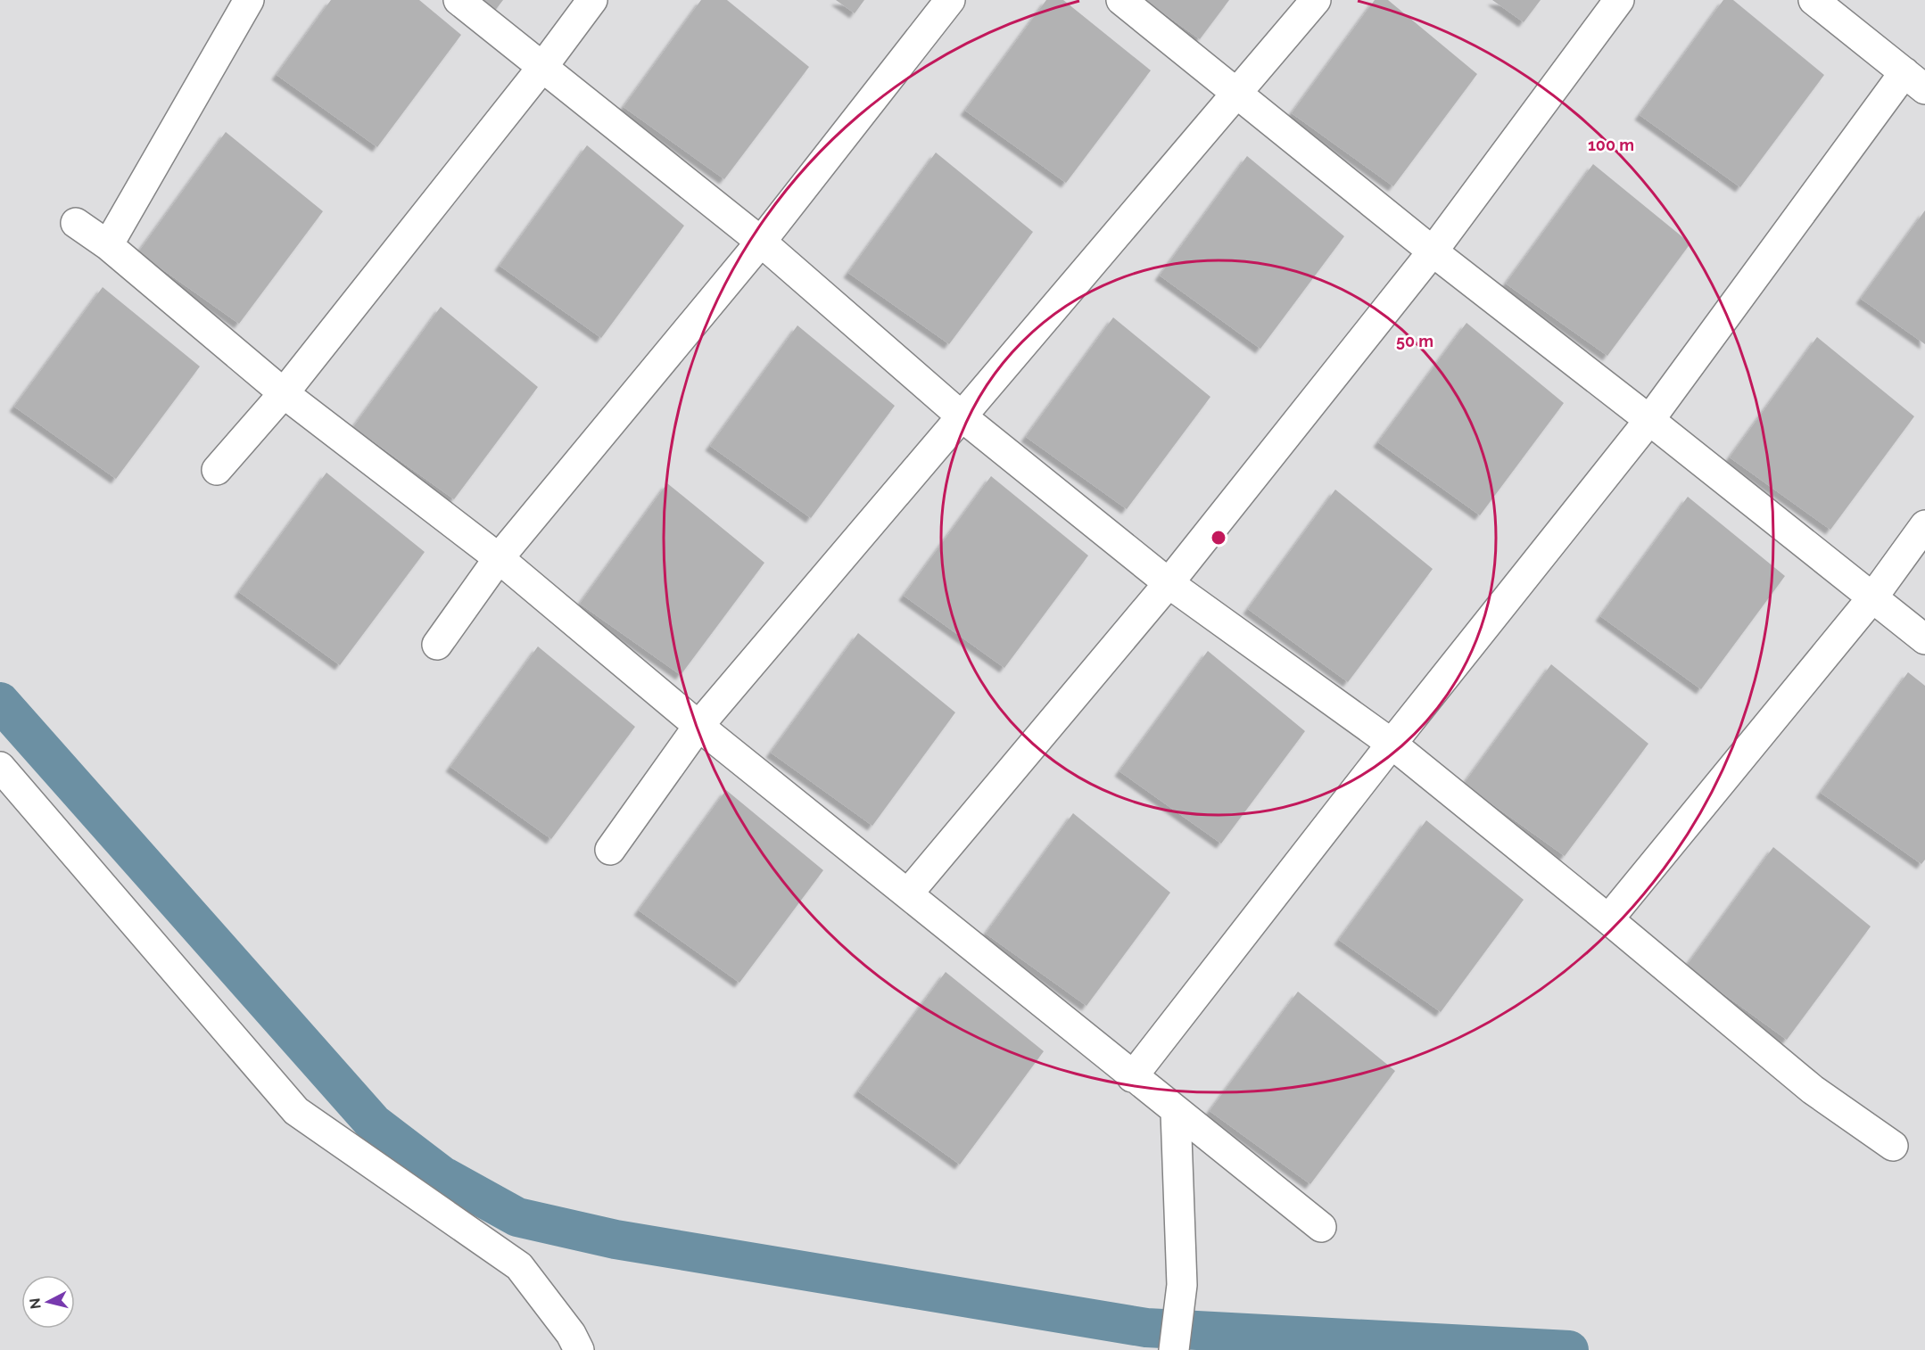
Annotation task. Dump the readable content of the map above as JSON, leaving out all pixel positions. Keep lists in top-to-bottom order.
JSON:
{
  "north": "left",
  "rings": ["100 m", "50 m"]
}
